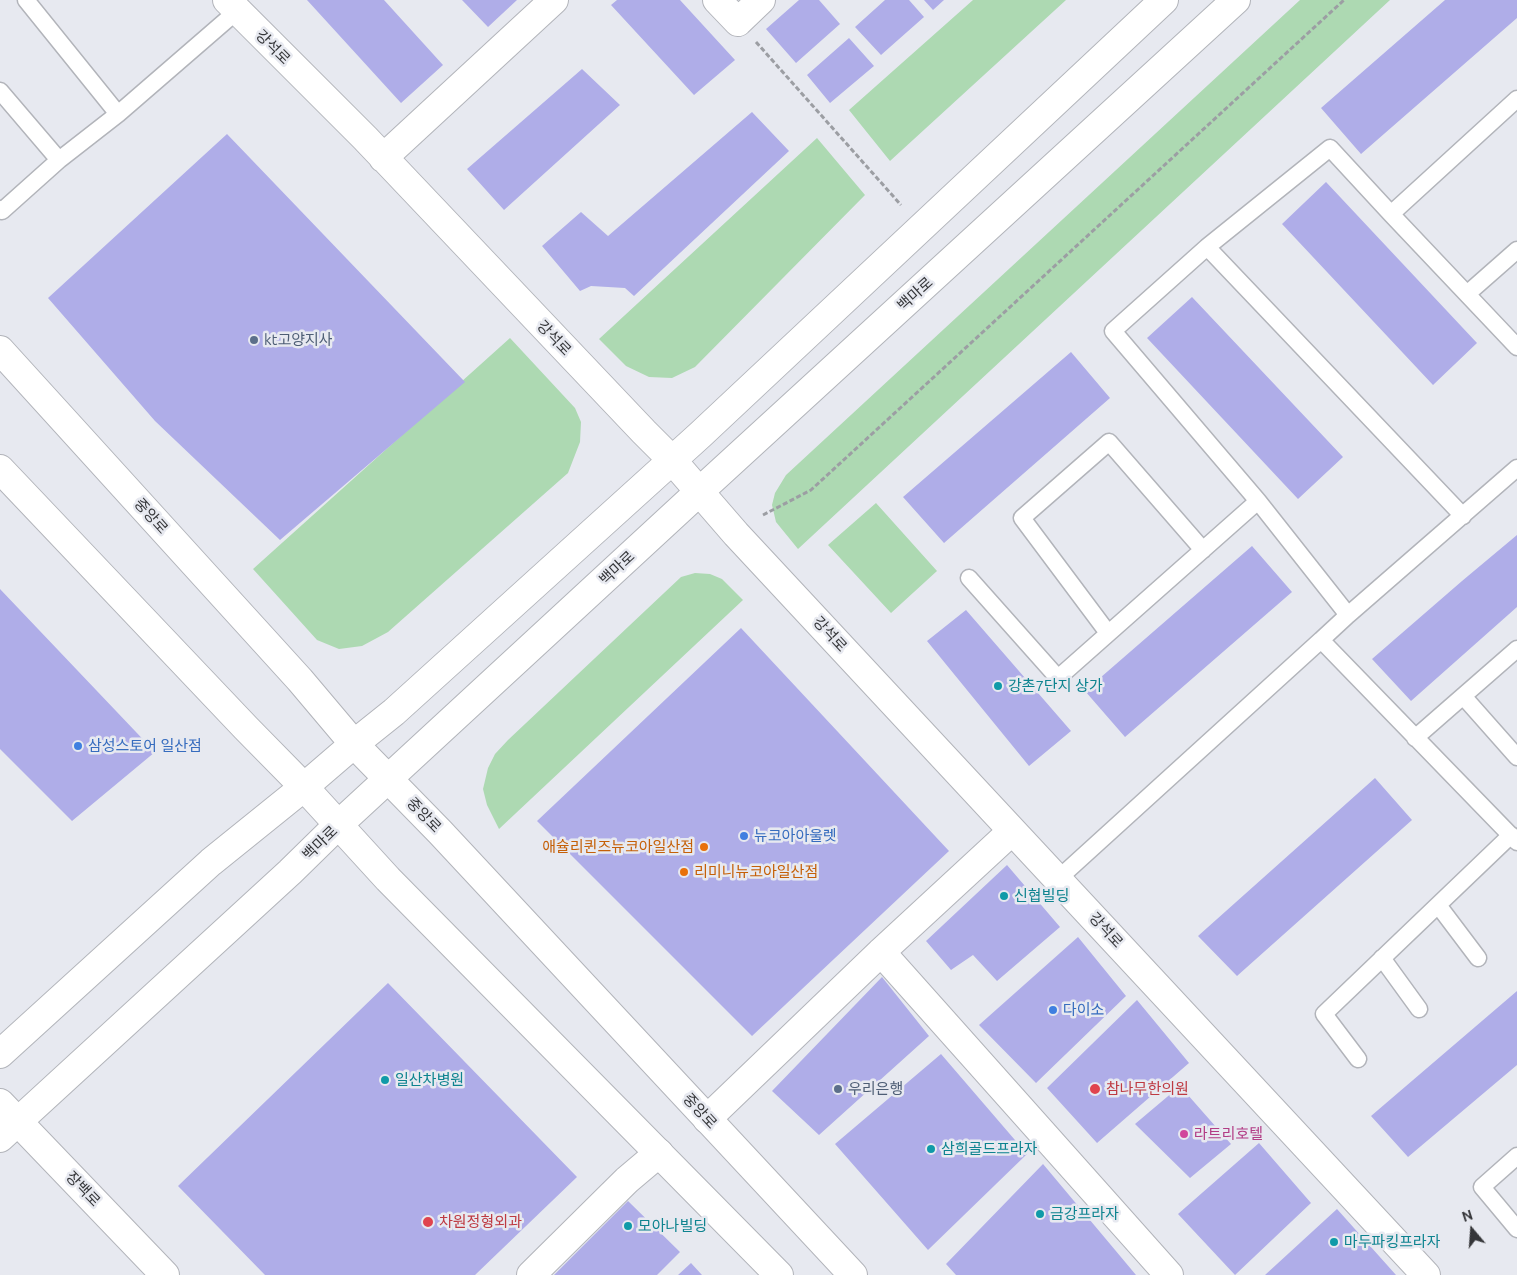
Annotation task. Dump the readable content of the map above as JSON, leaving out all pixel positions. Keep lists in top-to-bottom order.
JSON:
{
  "streets": {
    "main road": [
      "강석로",
      "백마로",
      "중앙로",
      "장백로"
    ]
  },
  "crossings": [
    ["강석로", "백마로"],
    ["백마로", "중앙로"],
    ["백마로", "장백로"]
  ],
  "places": [
    "kt고양지사",
    "강촌7단지 상가",
    "삼성스토어 일산점",
    "뉴코아아울렛",
    "애슐리퀸즈뉴코아일산점",
    "리미니뉴코아일산점",
    "신협빌딩",
    "다이소",
    "일산차병원",
    "우리은행",
    "참나무한의원",
    "라트리호텔",
    "삼희골드프라자",
    "금강프라자",
    "차원정형외과",
    "모아나빌딩",
    "마두파킹프라자"
  ],
  "north": "top"
}
